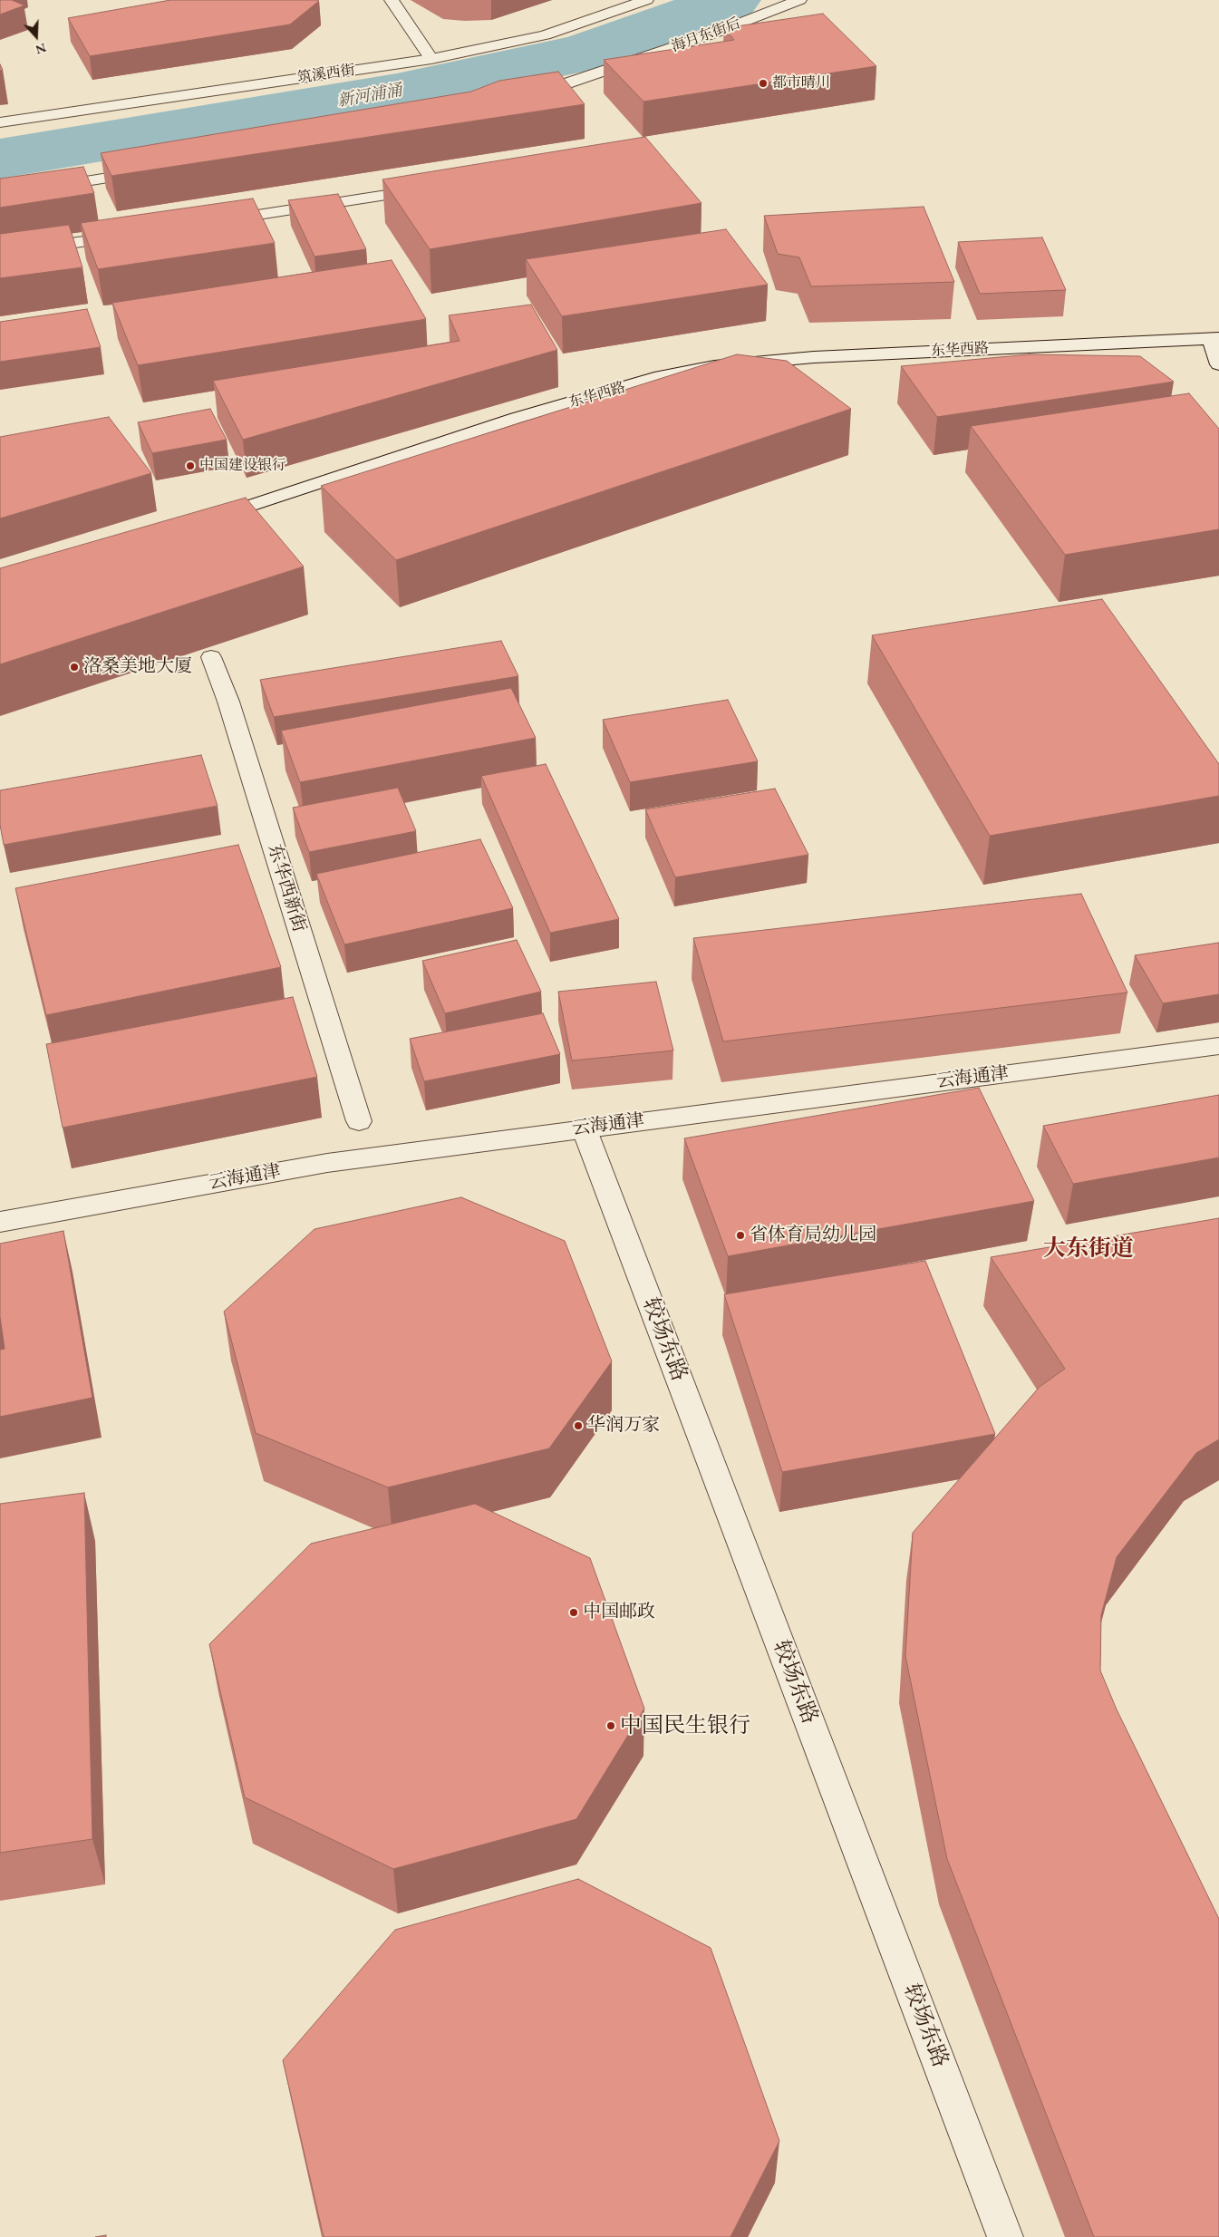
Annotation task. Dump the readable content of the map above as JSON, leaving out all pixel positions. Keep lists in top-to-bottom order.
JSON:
{
  "streets": {
    "street": [
      "海月东街后",
      "筑溪西街",
      "东华西路",
      "东华西新街",
      "云海通津",
      "较场东路"
    ]
  },
  "crossings": [
    ["云海通津", "较场东路"]
  ],
  "districts": ["大东街道"],
  "water": ["新河浦涌"],
  "places": [
    "都市晴川",
    "中国建设银行",
    "洛桑美地大厦",
    "省体育局幼儿园",
    "华润万家",
    "中国邮政",
    "中国民生银行"
  ],
  "north": "bottom"
}
